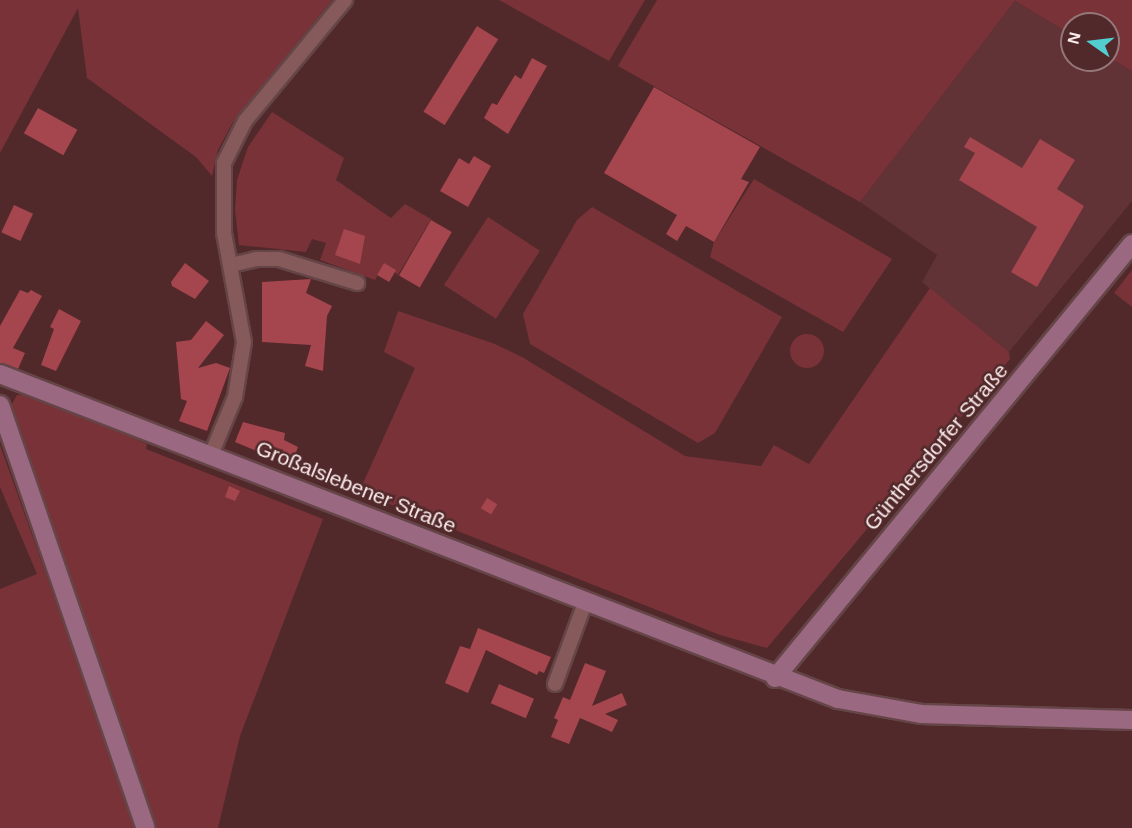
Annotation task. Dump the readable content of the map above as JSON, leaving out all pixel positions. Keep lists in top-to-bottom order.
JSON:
{
  "streets": {
    "main road": ["Günthersdorfer Straße", "Großalslebener Straße"]
  },
  "crossings": [
    ["Günthersdorfer Straße", "Großalslebener Straße"]
  ],
  "north": "left"
}
